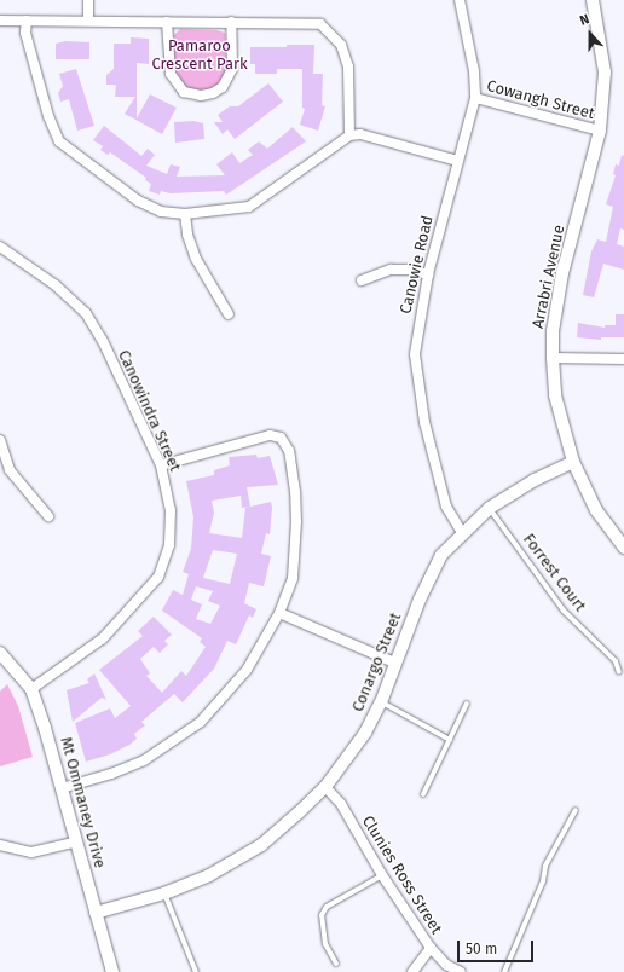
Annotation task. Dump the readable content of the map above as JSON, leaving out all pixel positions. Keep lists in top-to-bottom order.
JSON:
{
  "streets": {
    "street": [
      "Cowangh Street",
      "Canowie Road",
      "Arrabri Avenue",
      "Canowindra Street",
      "Conargo Street",
      "Mt Ommaney Drive",
      "Clunies Ross Street"
    ],
    "lane": ["Forrest Court"]
  },
  "crossings": [
    ["Cowangh Street", "Canowie Road"],
    ["Cowangh Street", "Arrabri Avenue"],
    ["Canowie Road", "Conargo Street"],
    ["Arrabri Avenue", "Conargo Street"],
    ["Canowindra Street", "Mt Ommaney Drive"],
    ["Forrest Court", "Conargo Street"],
    ["Conargo Street", "Mt Ommaney Drive"],
    ["Conargo Street", "Clunies Ross Street"]
  ],
  "parks": ["Pamaroo Crescent Park"],
  "scale_bar": "50 m",
  "north": "top"
}
